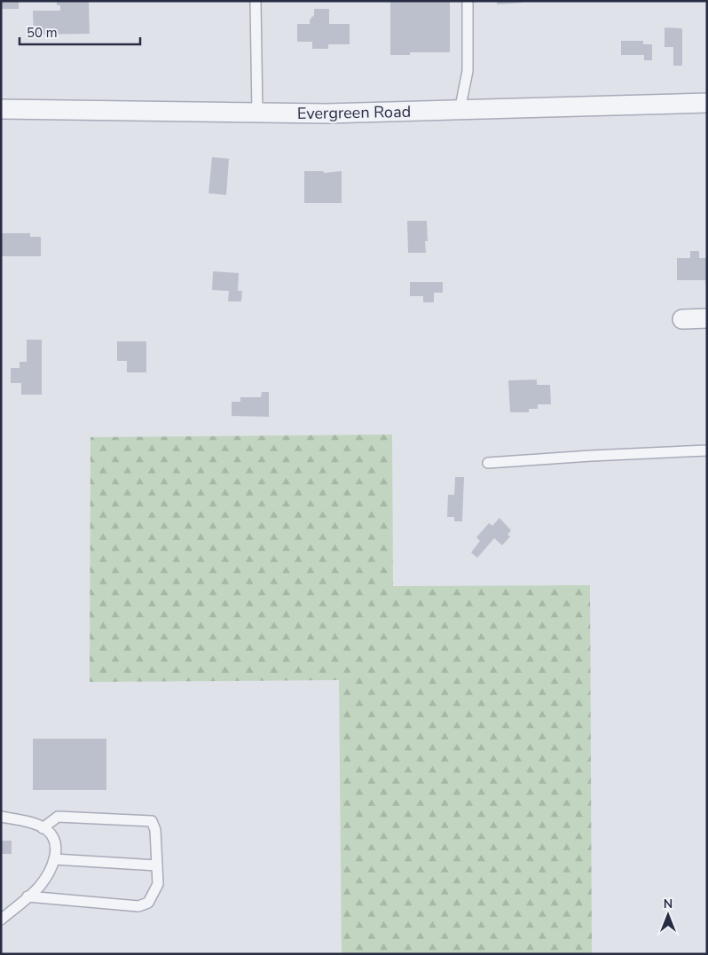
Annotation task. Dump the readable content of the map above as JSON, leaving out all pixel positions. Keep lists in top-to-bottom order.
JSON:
{
  "streets": {
    "street": ["Evergreen Road"]
  },
  "scale_bar": "50 m",
  "north": "top"
}
